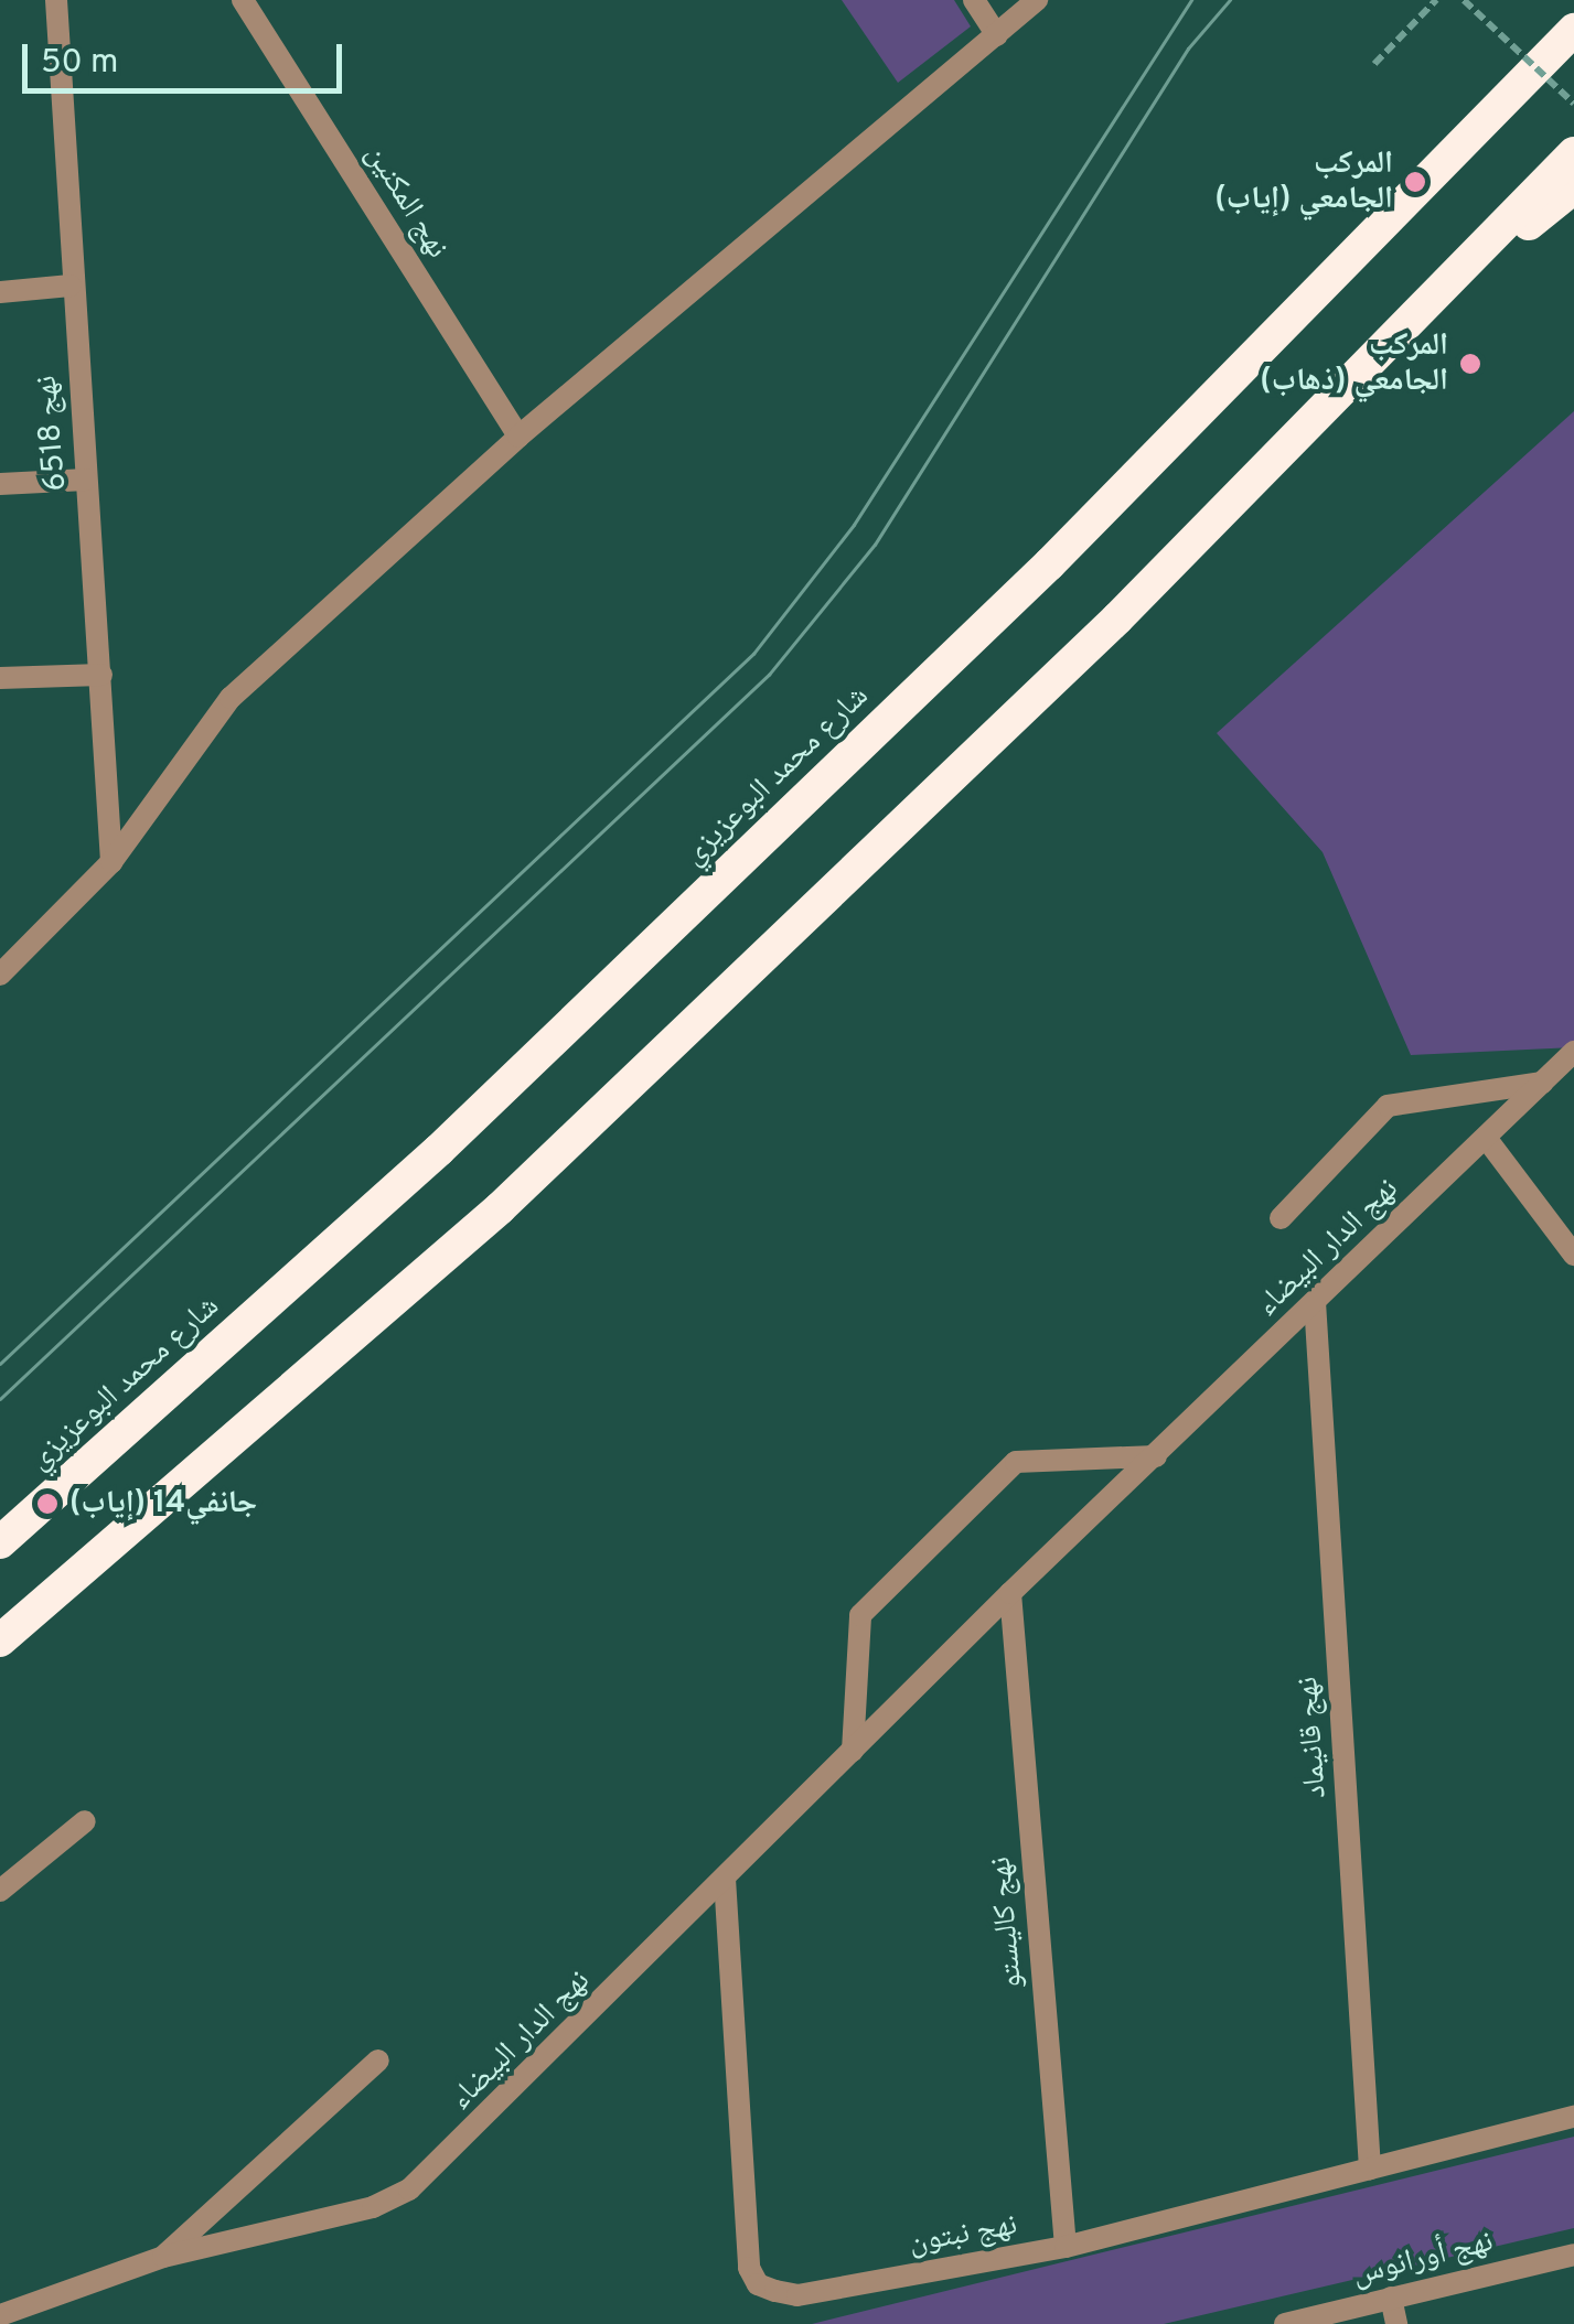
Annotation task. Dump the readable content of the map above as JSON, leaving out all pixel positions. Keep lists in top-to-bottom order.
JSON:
{
  "streets": {
    "highway": ["شارع محمد البوعزيزي"],
    "street": [
      "نهج المكنين",
      "نهج 6518",
      "نهج الدار البيضاء",
      "نهج قانيماد",
      "نهج كاليستو",
      "نهج نبتون",
      "نهج أورانوس"
    ]
  },
  "crossings": [
    ["نهج الدار البيضاء", "نهج قانيماد"],
    ["نهج الدار البيضاء", "نهج كاليستو"],
    ["نهج الدار البيضاء", "نهج نبتون"],
    ["نهج قانيماد", "نهج نبتون"],
    ["نهج كاليستو", "نهج نبتون"]
  ],
  "places": ["المركب الجامعي (إياب)", "المركب الجامعي (ذهاب)", "جانفي14 (إياب)"],
  "scale_bar": "50 m"
}
